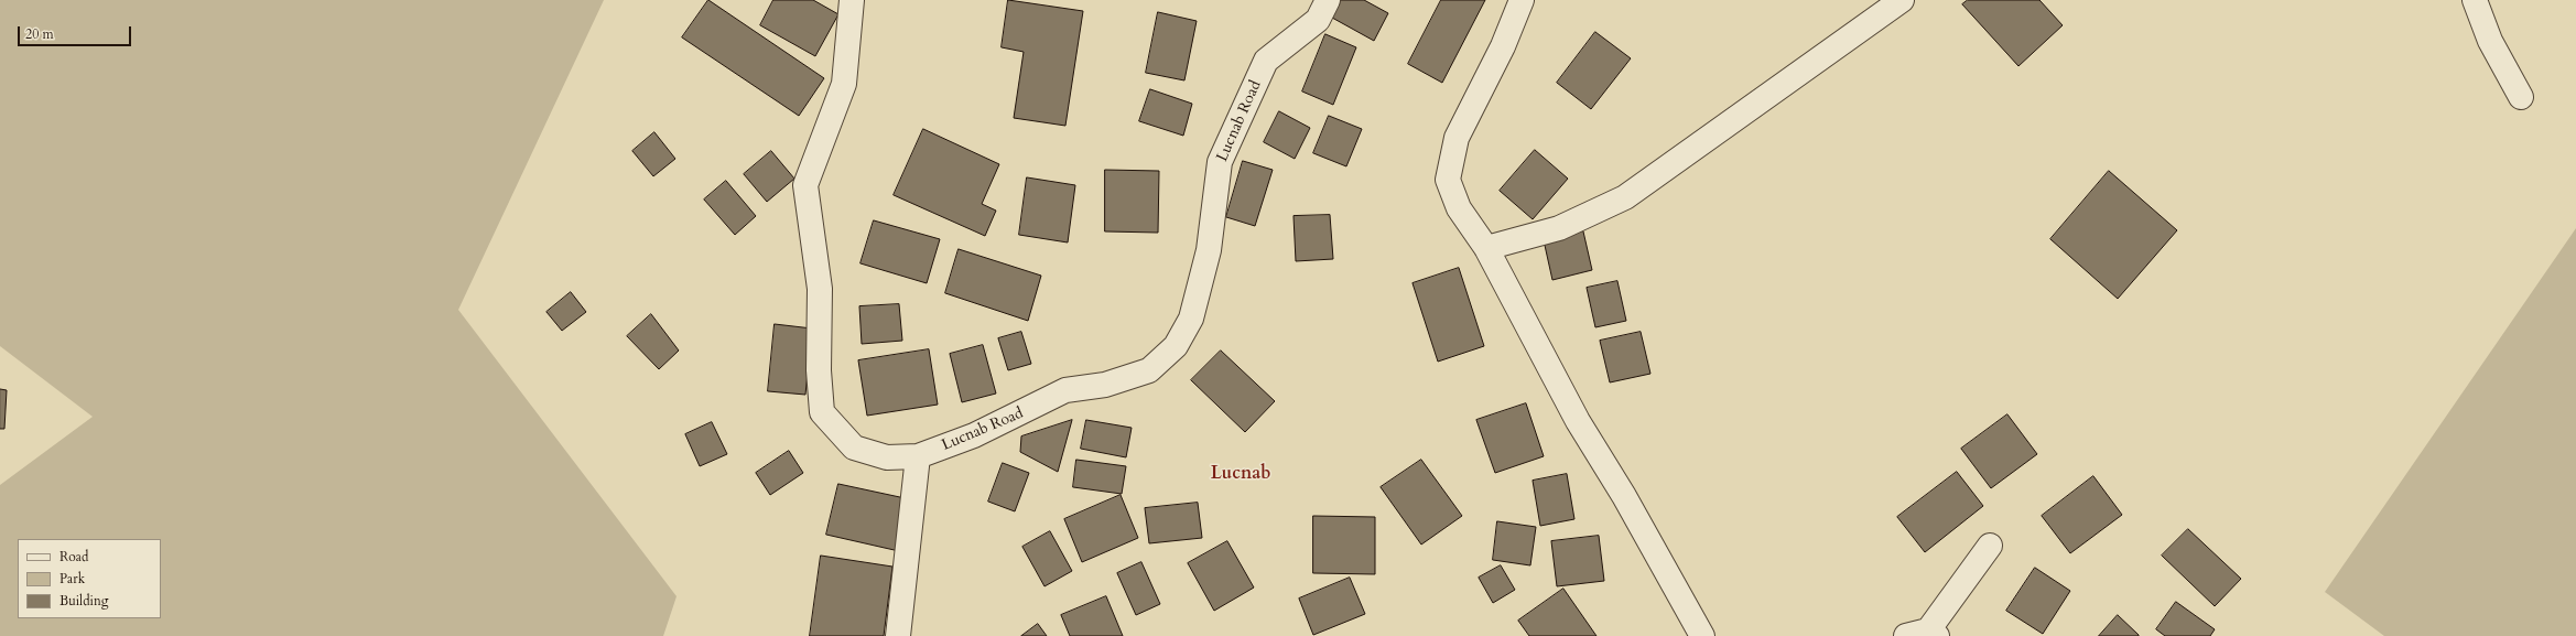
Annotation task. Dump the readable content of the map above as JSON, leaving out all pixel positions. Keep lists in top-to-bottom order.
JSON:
{
  "streets": {
    "street": ["Lucnab Road"]
  },
  "districts": ["Lucnab"],
  "legend": ["Road", "Park", "Building"],
  "scale_bar": "20 m"
}
